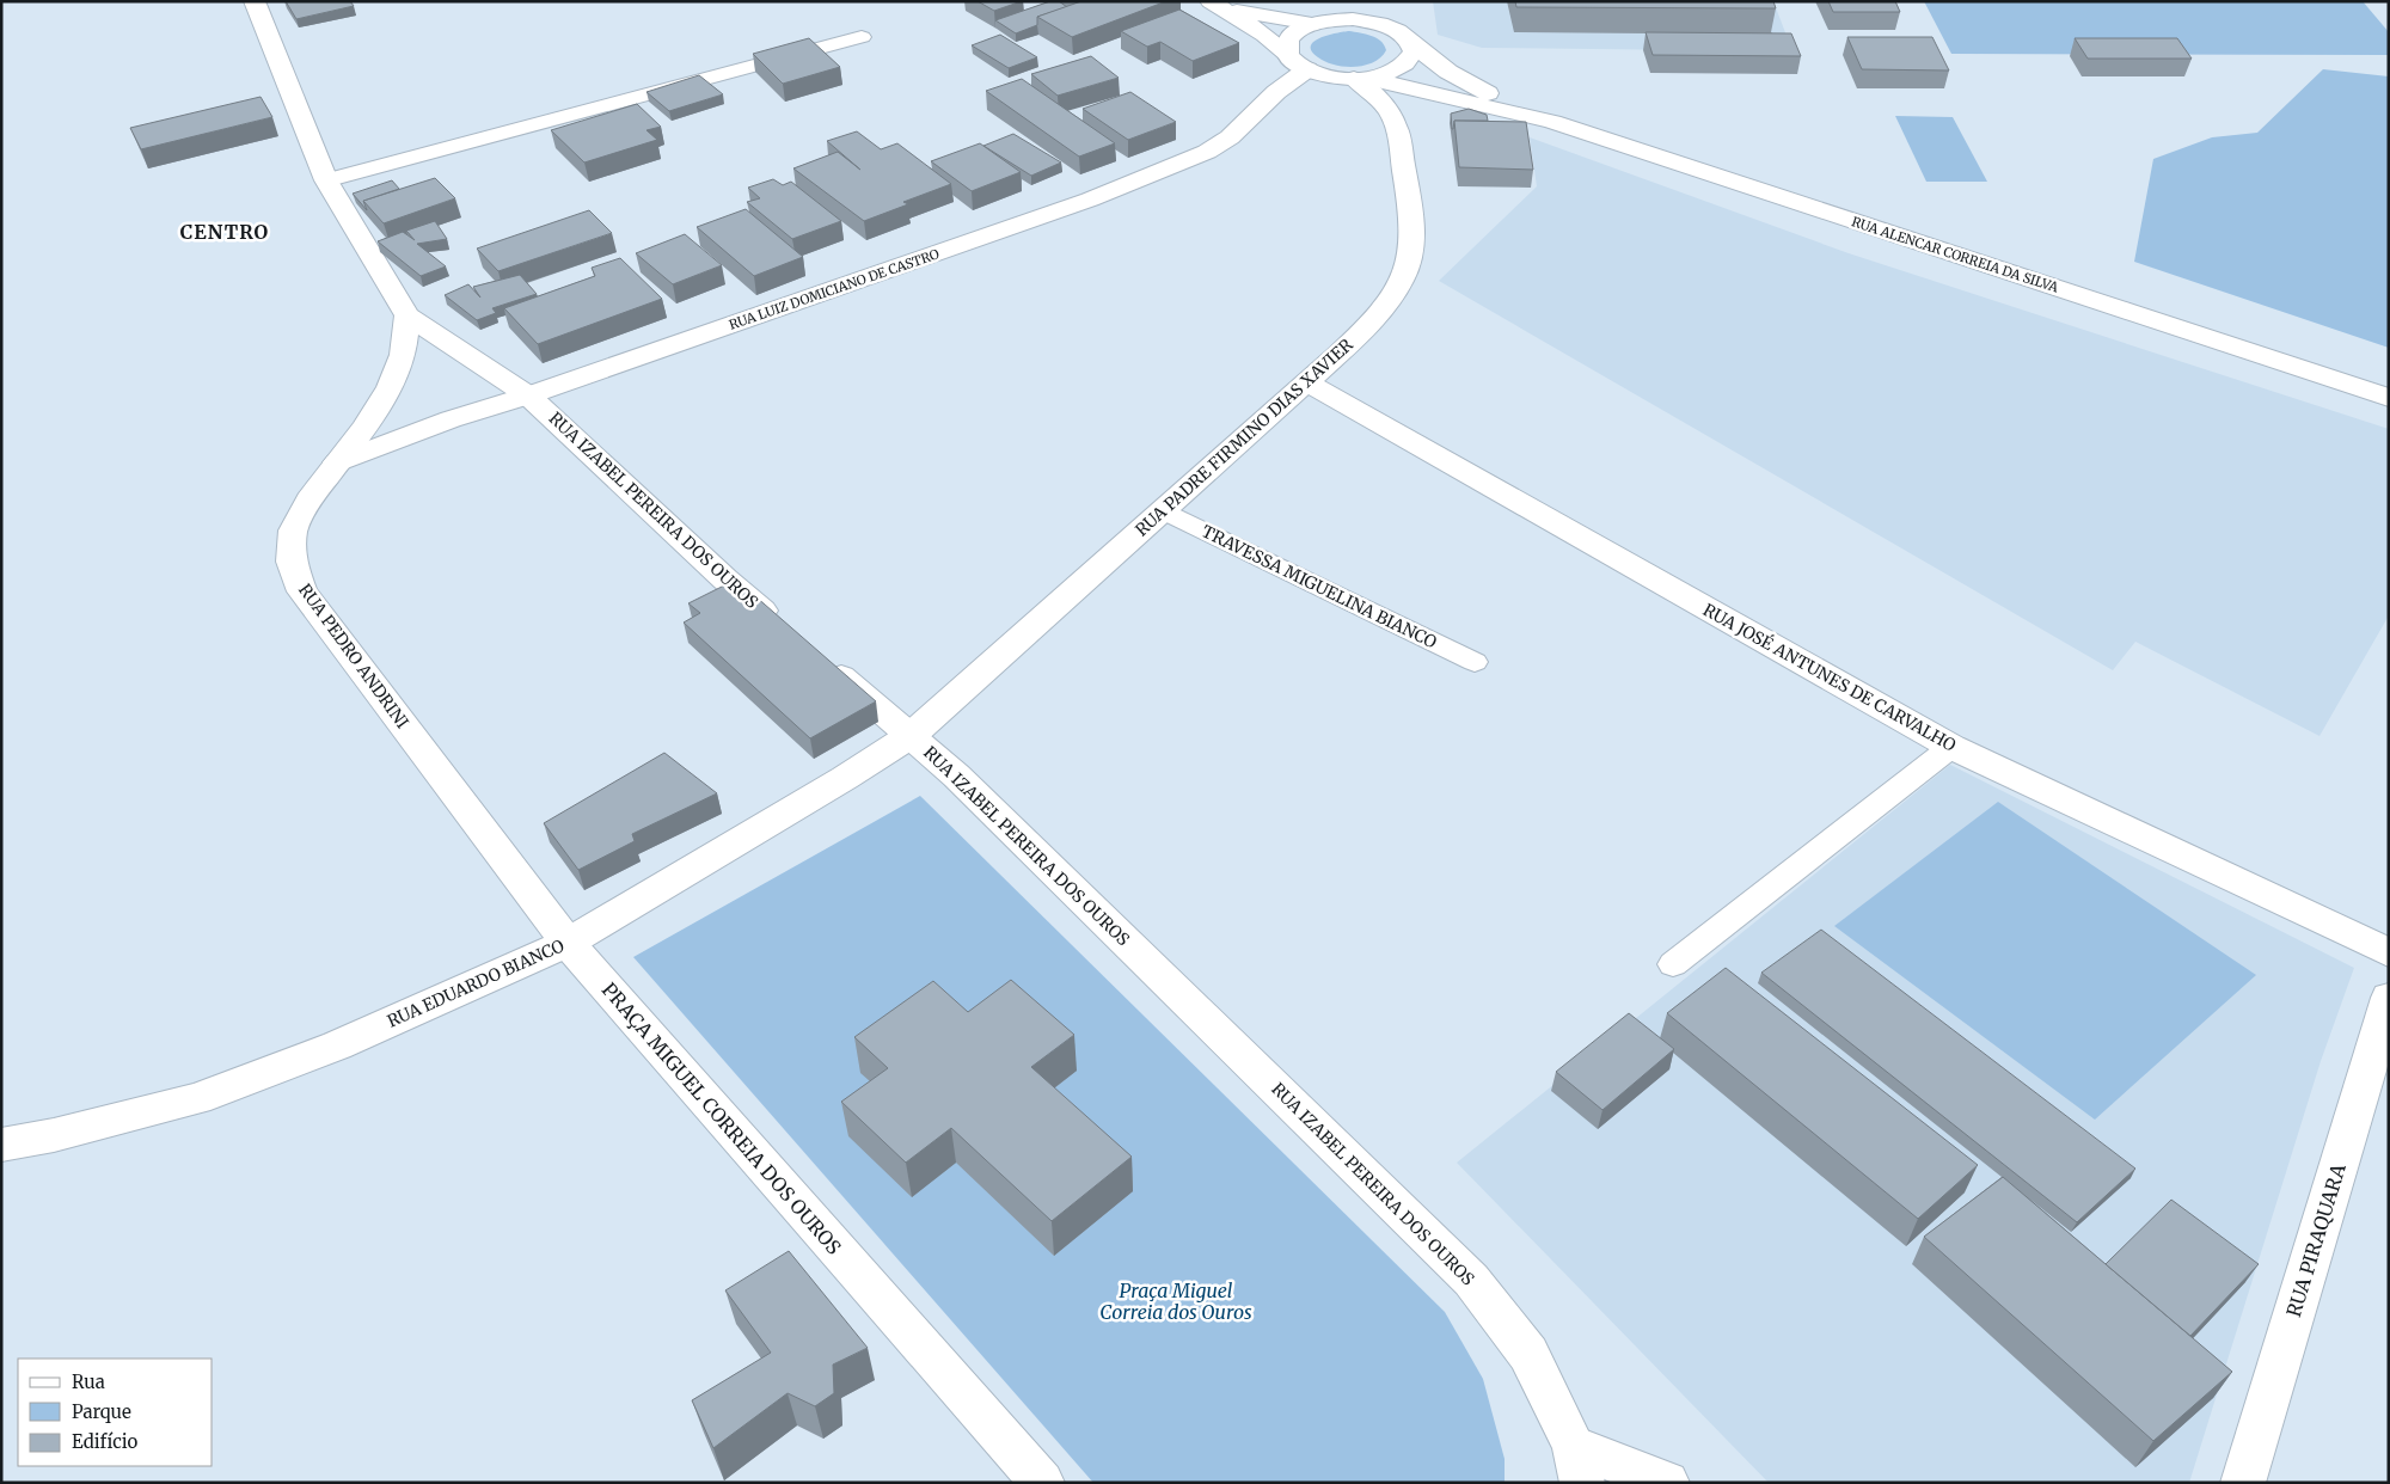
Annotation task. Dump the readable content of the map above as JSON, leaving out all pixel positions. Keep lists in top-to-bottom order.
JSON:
{
  "streets": {
    "street": [
      "RUA ALENCAR CORREIA DA SILVA",
      "RUA LUIZ DOMICIANO DE CASTRO",
      "RUA PADRE FIRMINO DIAS XAVIER",
      "RUA IZABEL PEREIRA DOS OUROS",
      "RUA PEDRO ANDRINI",
      "RUA JOSÉ ANTUNES DE CARVALHO",
      "RUA EDUARDO BIANCO",
      "PRAÇA MIGUEL CORREIA DOS OUROS",
      "RUA PIRAQUARA"
    ],
    "lane": ["TRAVESSA MIGUELINA BIANCO"]
  },
  "crossings": [
    ["RUA ALENCAR CORREIA DA SILVA", "RUA PADRE FIRMINO DIAS XAVIER"],
    ["RUA LUIZ DOMICIANO DE CASTRO", "RUA IZABEL PEREIRA DOS OUROS"],
    ["RUA LUIZ DOMICIANO DE CASTRO", "RUA PEDRO ANDRINI"],
    ["RUA PADRE FIRMINO DIAS XAVIER", "RUA IZABEL PEREIRA DOS OUROS"],
    ["RUA PADRE FIRMINO DIAS XAVIER", "TRAVESSA MIGUELINA BIANCO"],
    ["RUA PADRE FIRMINO DIAS XAVIER", "RUA JOSÉ ANTUNES DE CARVALHO"],
    ["RUA PADRE FIRMINO DIAS XAVIER", "RUA EDUARDO BIANCO"],
    ["RUA IZABEL PEREIRA DOS OUROS", "RUA PEDRO ANDRINI"],
    ["RUA IZABEL PEREIRA DOS OUROS", "RUA EDUARDO BIANCO"],
    ["RUA PEDRO ANDRINI", "RUA EDUARDO BIANCO"],
    ["RUA PEDRO ANDRINI", "PRAÇA MIGUEL CORREIA DOS OUROS"],
    ["RUA EDUARDO BIANCO", "PRAÇA MIGUEL CORREIA DOS OUROS"]
  ],
  "districts": ["CENTRO"],
  "parks": ["Praça Miguel Correia dos Ouros"],
  "legend": ["Rua", "Parque", "Edifício"]
}
